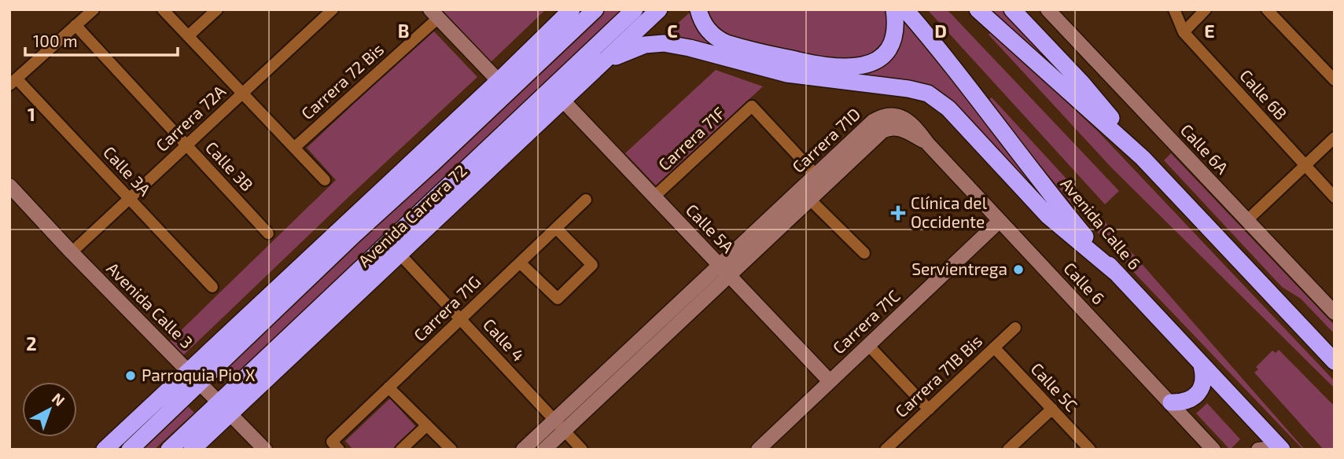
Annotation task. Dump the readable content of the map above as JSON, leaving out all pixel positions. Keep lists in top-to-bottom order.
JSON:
{
  "streets": {
    "highway": ["Avenida Carrera 72", "Avenida Calle 6"],
    "street": [
      "Carrera 72 Bis",
      "Calle 6B",
      "Carrera 72A",
      "Carrera 71F",
      "Carrera 71D",
      "Calle 6A",
      "Calle 3B",
      "Calle 3A",
      "Calle 5A",
      "Calle 6",
      "Avenida Calle 3",
      "Carrera 71G",
      "Carrera 71C",
      "Calle 4",
      "Carrera 71B Bis",
      "Calle 5C"
    ]
  },
  "crossings": [
    ["Carrera 72A", "Calle 3B"],
    ["Carrera 72A", "Calle 3A"],
    ["Carrera 72A", "Avenida Calle 3"],
    ["Carrera 71F", "Carrera 71D"],
    ["Carrera 71F", "Calle 5A"],
    ["Carrera 71D", "Calle 5A"],
    ["Carrera 71D", "Calle 6"],
    ["Carrera 71D", "Calle 4"],
    ["Avenida Carrera 72", "Calle 5A"],
    ["Avenida Carrera 72", "Avenida Calle 3"],
    ["Avenida Carrera 72", "Calle 4"],
    ["Calle 5A", "Carrera 71C"],
    ["Calle 6", "Carrera 71C"],
    ["Carrera 71G", "Calle 4"],
    ["Carrera 71B Bis", "Calle 5C"]
  ],
  "places": {
    "health": ["Clínica del Occidente"],
    "other": ["Servientrega", "Parroquia Pio X"]
  },
  "scale_bar": "100 m",
  "north": "top right",
  "grid": {
    "columns": [
      "B",
      "C",
      "D",
      "E"
    ],
    "rows": ["1", "2"]
  }
}
